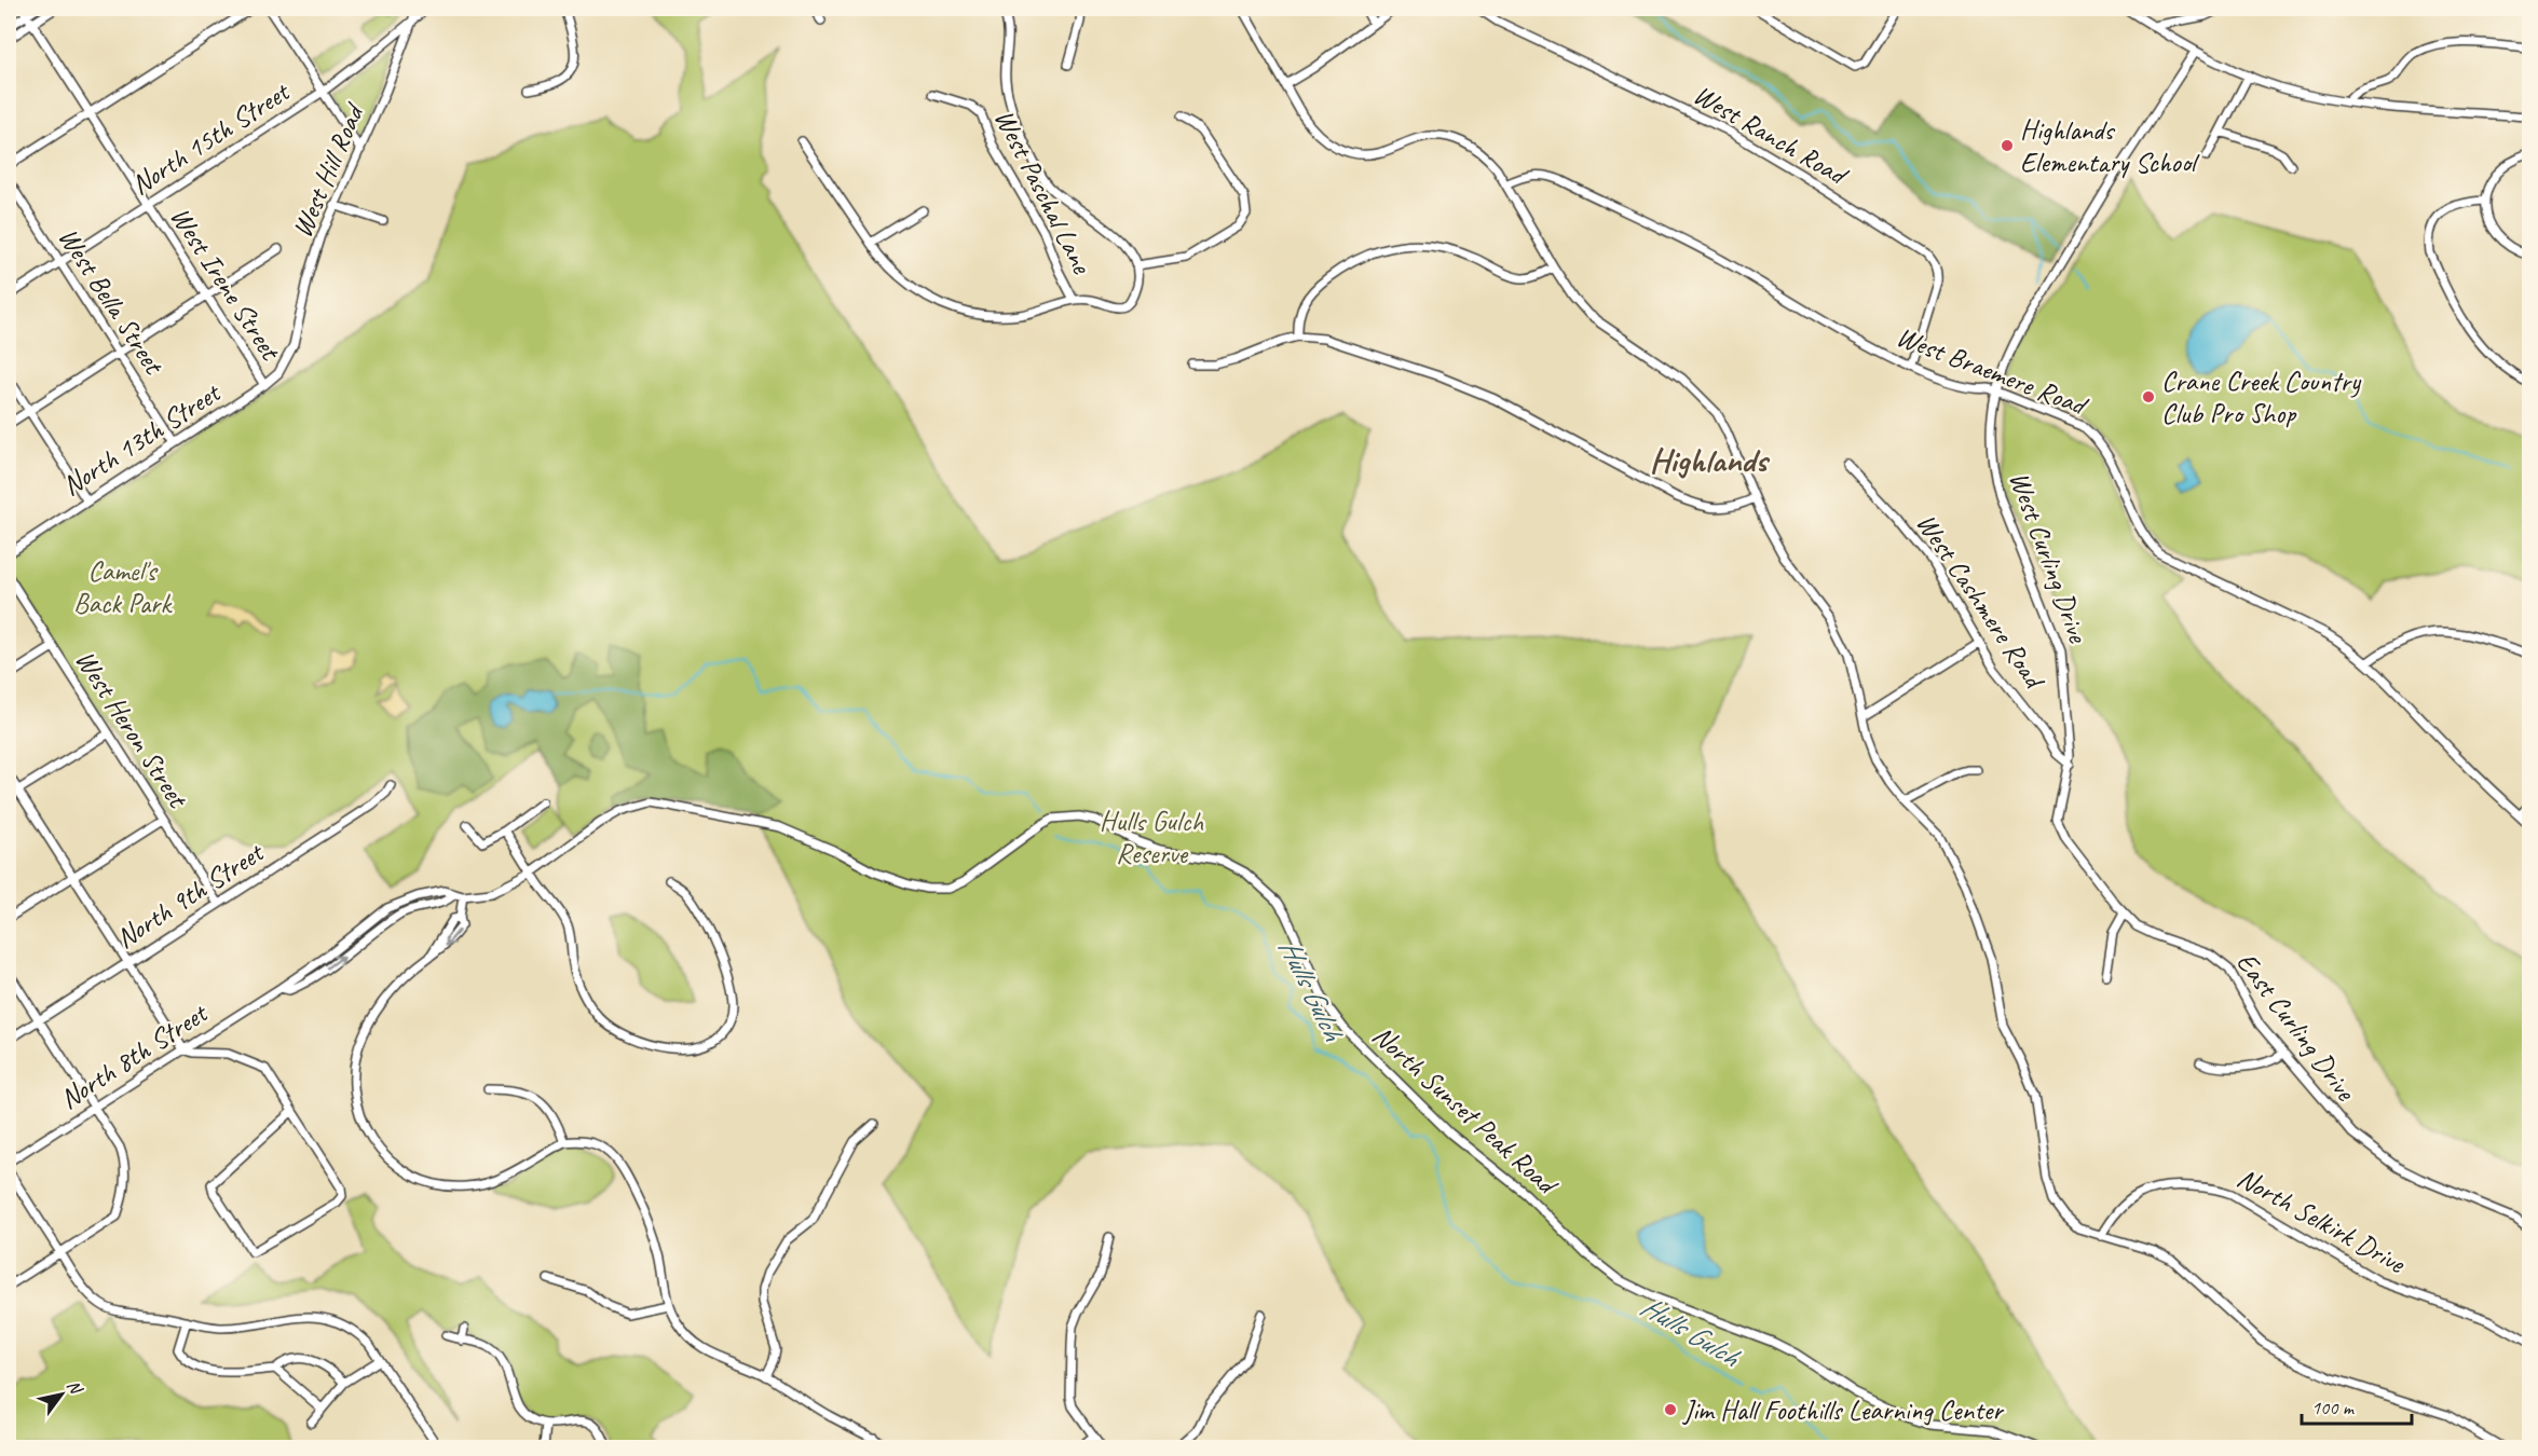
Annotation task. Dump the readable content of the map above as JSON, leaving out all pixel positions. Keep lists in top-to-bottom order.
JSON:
{
  "streets": {
    "street": [
      "West Ranch Road",
      "North 15th Street",
      "West Hill Road",
      "West Paschal Lane",
      "West Irene Street",
      "West Bella Street",
      "West Braemere Road",
      "North 13th Street",
      "West Curling Drive",
      "West Cashmere Road",
      "West Heron Street",
      "North 9th Street",
      "East Curling Drive",
      "North 8th Street",
      "North Sunset Peak Road",
      "North Selkirk Drive"
    ]
  },
  "crossings": [
    ["West Ranch Road", "West Braemere Road"],
    ["North 15th Street", "West Hill Road"],
    ["North 15th Street", "West Irene Street"],
    ["North 15th Street", "West Bella Street"],
    ["West Hill Road", "North 13th Street"],
    ["West Irene Street", "North 13th Street"],
    ["West Bella Street", "North 13th Street"],
    ["West Braemere Road", "West Curling Drive"],
    ["West Curling Drive", "West Cashmere Road"],
    ["West Curling Drive", "East Curling Drive"],
    ["West Heron Street", "North 9th Street"],
    ["North 8th Street", "North Sunset Peak Road"]
  ],
  "districts": ["Highlands"],
  "water": ["Hulls Gulch"],
  "parks": ["Camel's Back Park", "Hulls Gulch Reserve"],
  "places": ["Highlands Elementary School", "Crane Creek Country Club Pro Shop", "Jim Hall Foothills Learning Center"],
  "scale_bar": "100 m",
  "north": "top right"
}
